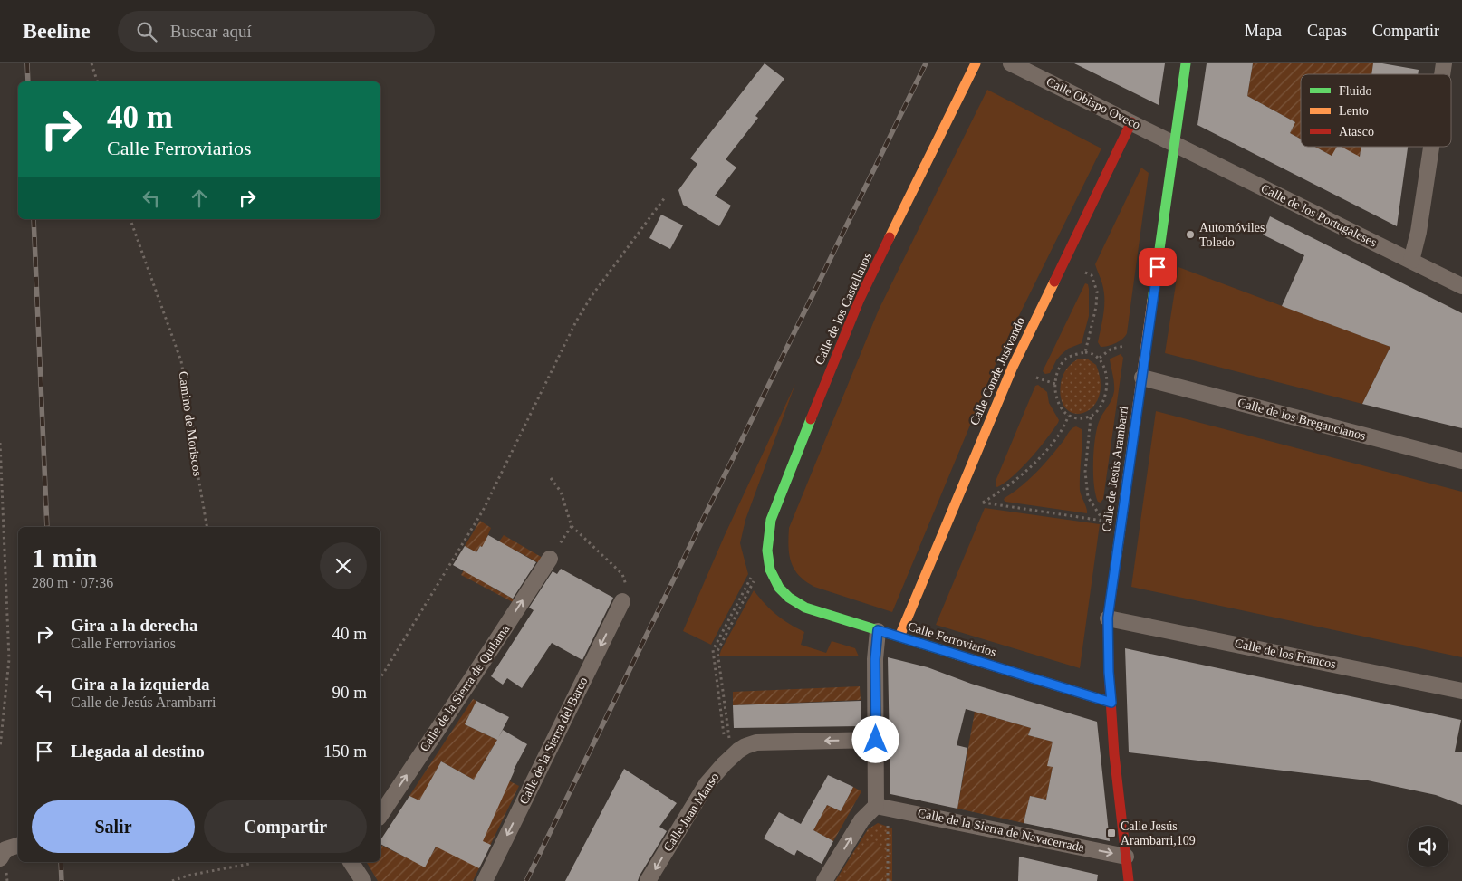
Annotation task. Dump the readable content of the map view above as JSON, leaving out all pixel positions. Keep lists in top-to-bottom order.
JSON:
{
  "streets": {
    "street": [
      "Calle Obispo Oveco",
      "Calle de los Portugaleses",
      "Calle de los Castellanos",
      "Calle Conde Jusivando",
      "Calle de los Bregancianos",
      "Calle de Jesús Arambarri",
      "Calle Ferroviarios",
      "Calle de los Francos",
      "Calle de la Sierra de Quilama",
      "Calle de la Sierra del Barco",
      "Calle Juan Manso",
      "Calle de la Sierra de Navacerrada"
    ],
    "path": ["Camino de Moriscos"]
  },
  "crossings": [
    ["Calle Obispo Oveco", "Calle de los Portugaleses"],
    ["Calle Obispo Oveco", "Calle Conde Jusivando"],
    ["Calle Obispo Oveco", "Calle de Jesús Arambarri"],
    ["Calle de los Portugaleses", "Calle de Jesús Arambarri"],
    ["Calle de los Castellanos", "Calle Ferroviarios"],
    ["Calle Conde Jusivando", "Calle Ferroviarios"],
    ["Calle de los Bregancianos", "Calle de Jesús Arambarri"],
    ["Calle de Jesús Arambarri", "Calle Ferroviarios"],
    ["Calle de Jesús Arambarri", "Calle de los Francos"],
    ["Calle de Jesús Arambarri", "Calle de la Sierra de Navacerrada"]
  ],
  "one_way": ["Calle de la Sierra de Quilama", "Calle de la Sierra del Barco", "Calle de la Sierra de Navacerrada"],
  "places": {
    "other": ["Automóviles Toledo"],
    "transit": ["Calle Jesús Arambarri,109"]
  },
  "legend": ["Fluido", "Lento", "Atasco"],
  "page": {
    "header": "Beeline",
    "search": "Buscar aquí",
    "nav": ["Mapa", "Capas", "Compartir"],
    "turn": ["40 m", "Calle Ferroviarios"],
    "heading": ["1 min", "280 m · 07:36"],
    "list": [
      {
        "name": "Gira a la derecha",
        "note": "Calle Ferroviarios",
        "value": "40 m"
      },
      {
        "name": "Gira a la izquierda",
        "note": "Calle de Jesús Arambarri",
        "value": "90 m"
      },
      {
        "name": "Llegada al destino",
        "value": "150 m"
      }
    ],
    "buttons": ["Salir", "Compartir"]
  }
}
